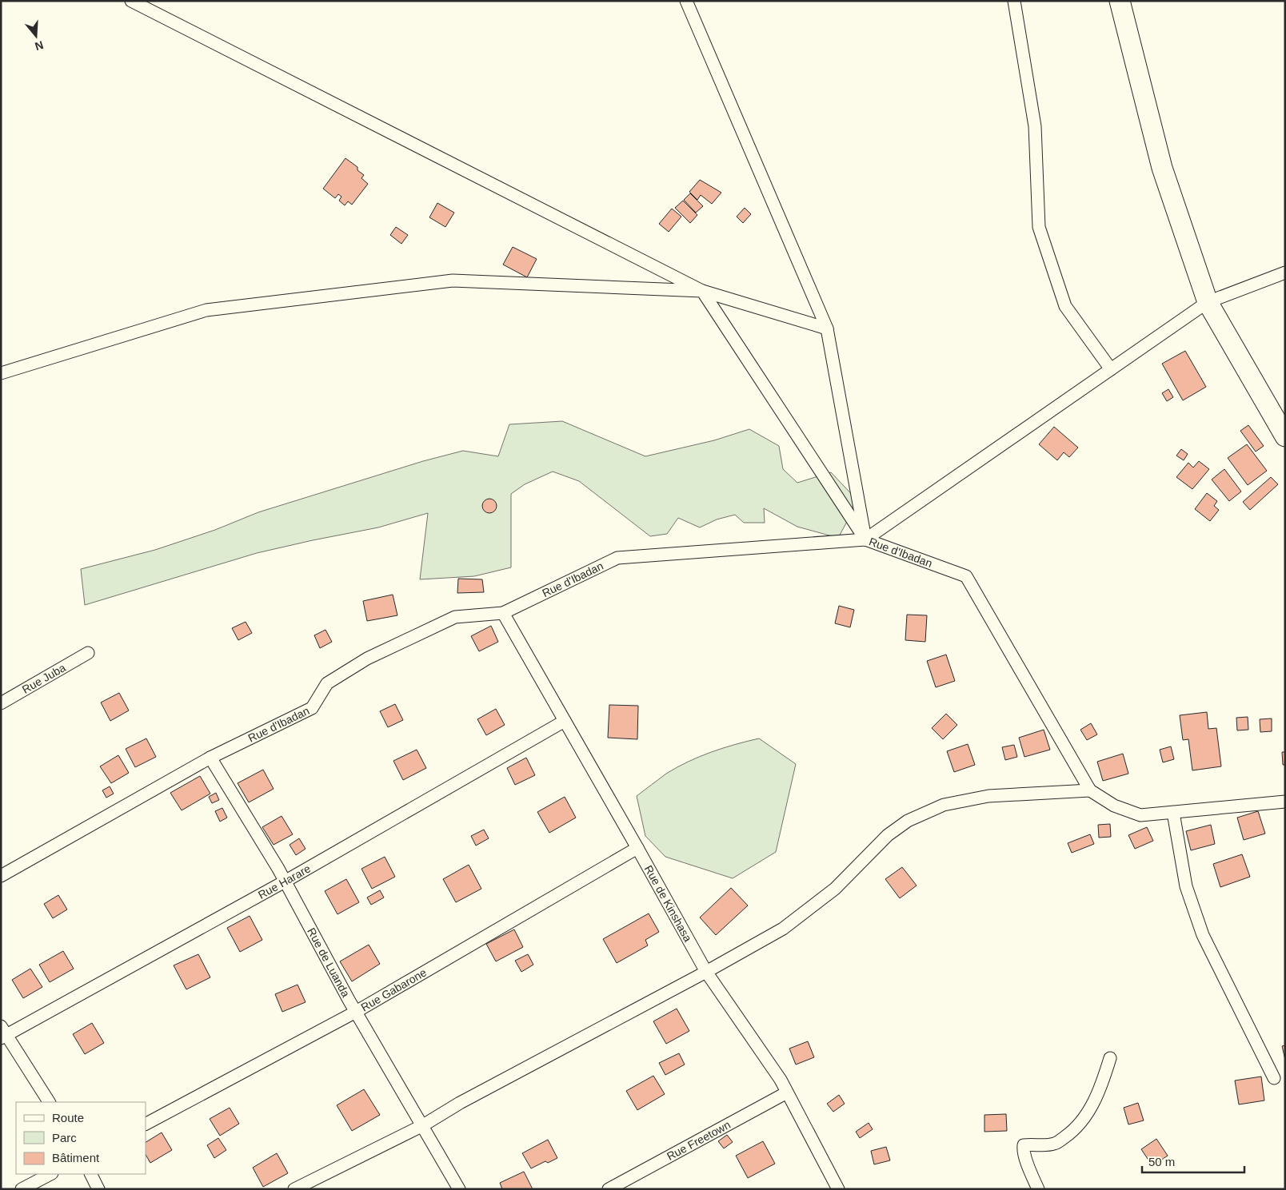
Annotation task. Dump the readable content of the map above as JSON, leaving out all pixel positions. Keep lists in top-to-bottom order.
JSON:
{
  "streets": {
    "street": [
      "Rue d'Ibadan",
      "Rue Juba",
      "Rue Harare",
      "Rue de Kinshasa",
      "Rue de Luanda",
      "Rue Gabarone",
      "Rue Freetown"
    ]
  },
  "crossings": [
    ["Rue d'Ibadan", "Rue de Kinshasa"],
    ["Rue d'Ibadan", "Rue de Luanda"],
    ["Rue Harare", "Rue de Kinshasa"],
    ["Rue Harare", "Rue de Luanda"],
    ["Rue de Kinshasa", "Rue Gabarone"],
    ["Rue de Kinshasa", "Rue Freetown"],
    ["Rue de Luanda", "Rue Gabarone"]
  ],
  "legend": ["Route", "Parc", "Bâtiment"],
  "scale_bar": "50 m",
  "north": "bottom"
}
